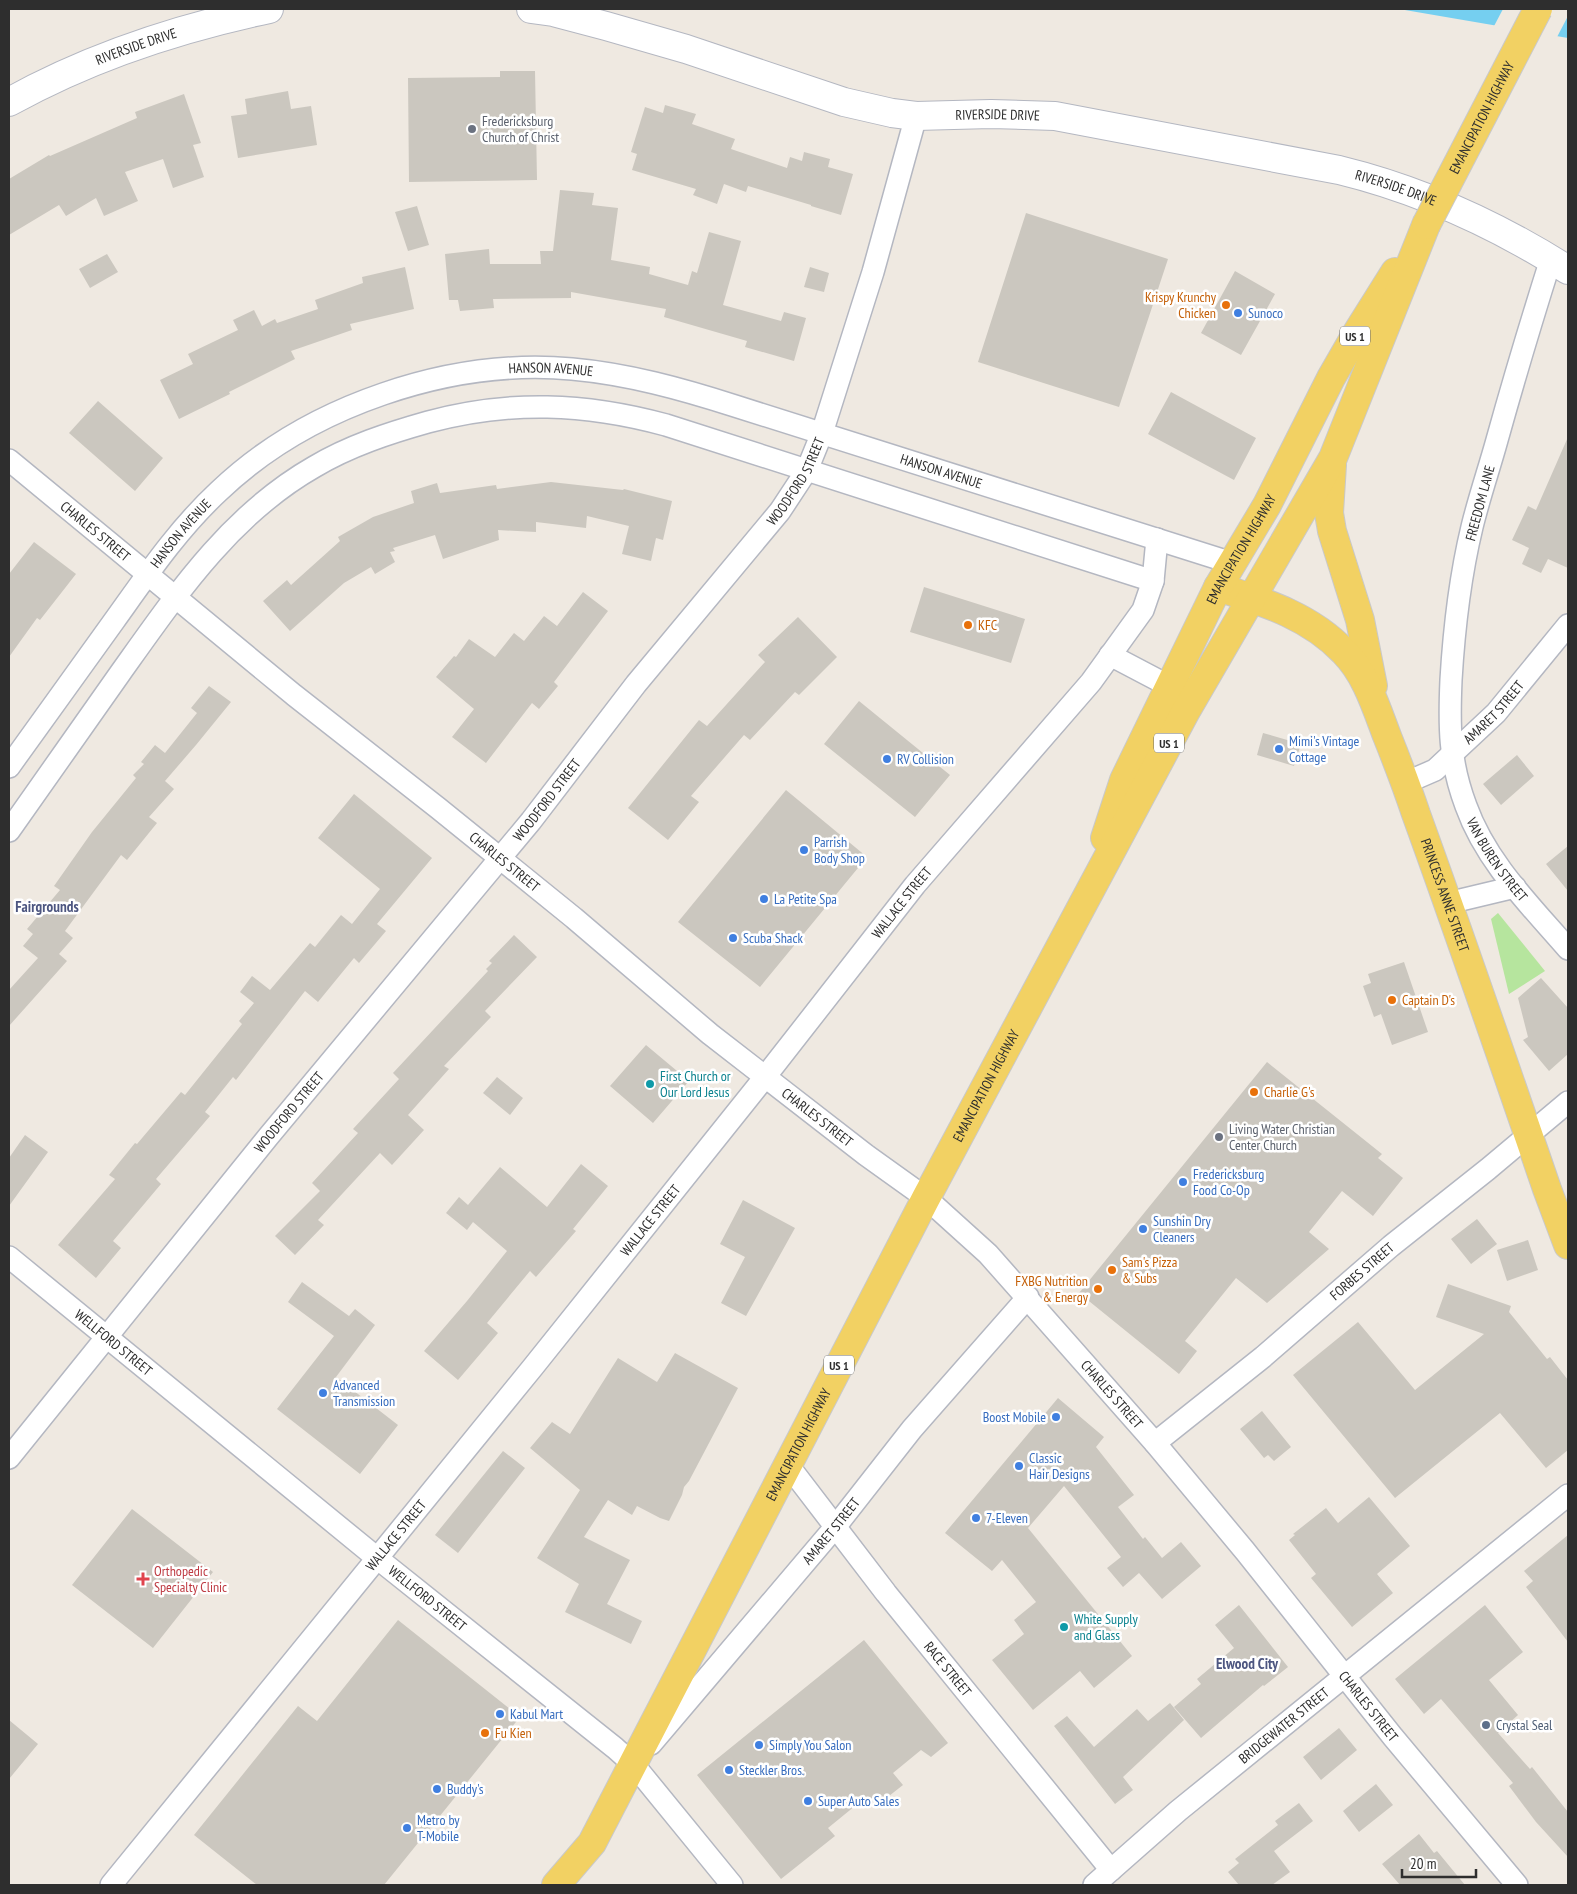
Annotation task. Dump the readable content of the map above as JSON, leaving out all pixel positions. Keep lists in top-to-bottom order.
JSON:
{
  "streets": {
    "main road": ["EMANCIPATION HIGHWAY", "US 1", "PRINCESS ANNE STREET"],
    "street": [
      "RIVERSIDE DRIVE",
      "HANSON AVENUE",
      "WOODFORD STREET",
      "FREEDOM LANE",
      "CHARLES STREET",
      "AMARET STREET",
      "VAN BUREN STREET",
      "WALLACE STREET",
      "FORBES STREET",
      "WELLFORD STREET",
      "RACE STREET",
      "BRIDGEWATER STREET"
    ]
  },
  "crossings": [
    ["RIVERSIDE DRIVE", "WOODFORD STREET"],
    ["RIVERSIDE DRIVE", "FREEDOM LANE"],
    ["EMANCIPATION HIGHWAY", "HANSON AVENUE"],
    ["EMANCIPATION HIGHWAY", "CHARLES STREET"],
    ["EMANCIPATION HIGHWAY", "AMARET STREET"],
    ["EMANCIPATION HIGHWAY", "PRINCESS ANNE STREET"],
    ["EMANCIPATION HIGHWAY", "WELLFORD STREET"],
    ["EMANCIPATION HIGHWAY", "RACE STREET"],
    ["HANSON AVENUE", "WOODFORD STREET"],
    ["HANSON AVENUE", "CHARLES STREET"],
    ["HANSON AVENUE", "WALLACE STREET"],
    ["WOODFORD STREET", "CHARLES STREET"],
    ["WOODFORD STREET", "WELLFORD STREET"],
    ["FREEDOM LANE", "AMARET STREET"],
    ["FREEDOM LANE", "VAN BUREN STREET"],
    ["CHARLES STREET", "AMARET STREET"],
    ["CHARLES STREET", "WALLACE STREET"],
    ["CHARLES STREET", "FORBES STREET"],
    ["CHARLES STREET", "BRIDGEWATER STREET"],
    ["AMARET STREET", "VAN BUREN STREET"],
    ["AMARET STREET", "PRINCESS ANNE STREET"],
    ["AMARET STREET", "WELLFORD STREET"],
    ["AMARET STREET", "RACE STREET"],
    ["PRINCESS ANNE STREET", "FORBES STREET"],
    ["WALLACE STREET", "WELLFORD STREET"],
    ["RACE STREET", "BRIDGEWATER STREET"]
  ],
  "districts": ["Fairgrounds", "Elwood City"],
  "places": {
    "other": [
      "Fredericksburg Church of Christ",
      "Krispy Krunchy Chicken",
      "Sunoco",
      "KFC",
      "Mimi's Vintage Cottage",
      "RV Collision",
      "Parrish Body Shop",
      "La Petite Spa",
      "Scuba Shack",
      "Captain D's",
      "First Church or Our Lord Jesus",
      "Charlie G's",
      "Living Water Christian Center Church",
      "Fredericksburg Food Co-Op",
      "Sunshin Dry Cleaners",
      "Sam's Pizza & Subs",
      "FXBG Nutrition & Energy",
      "Advanced Transmission",
      "Boost Mobile",
      "Classic Hair Designs",
      "7-Eleven",
      "White Supply and Glass",
      "Kabul Mart",
      "Crystal Seal",
      "Fu Kien",
      "Simply You Salon",
      "Steckler Bros.",
      "Buddy's",
      "Super Auto Sales",
      "Metro by T-Mobile"
    ],
    "health": ["Orthopedic Specialty Clinic"]
  },
  "scale_bar": "20 m"
}
